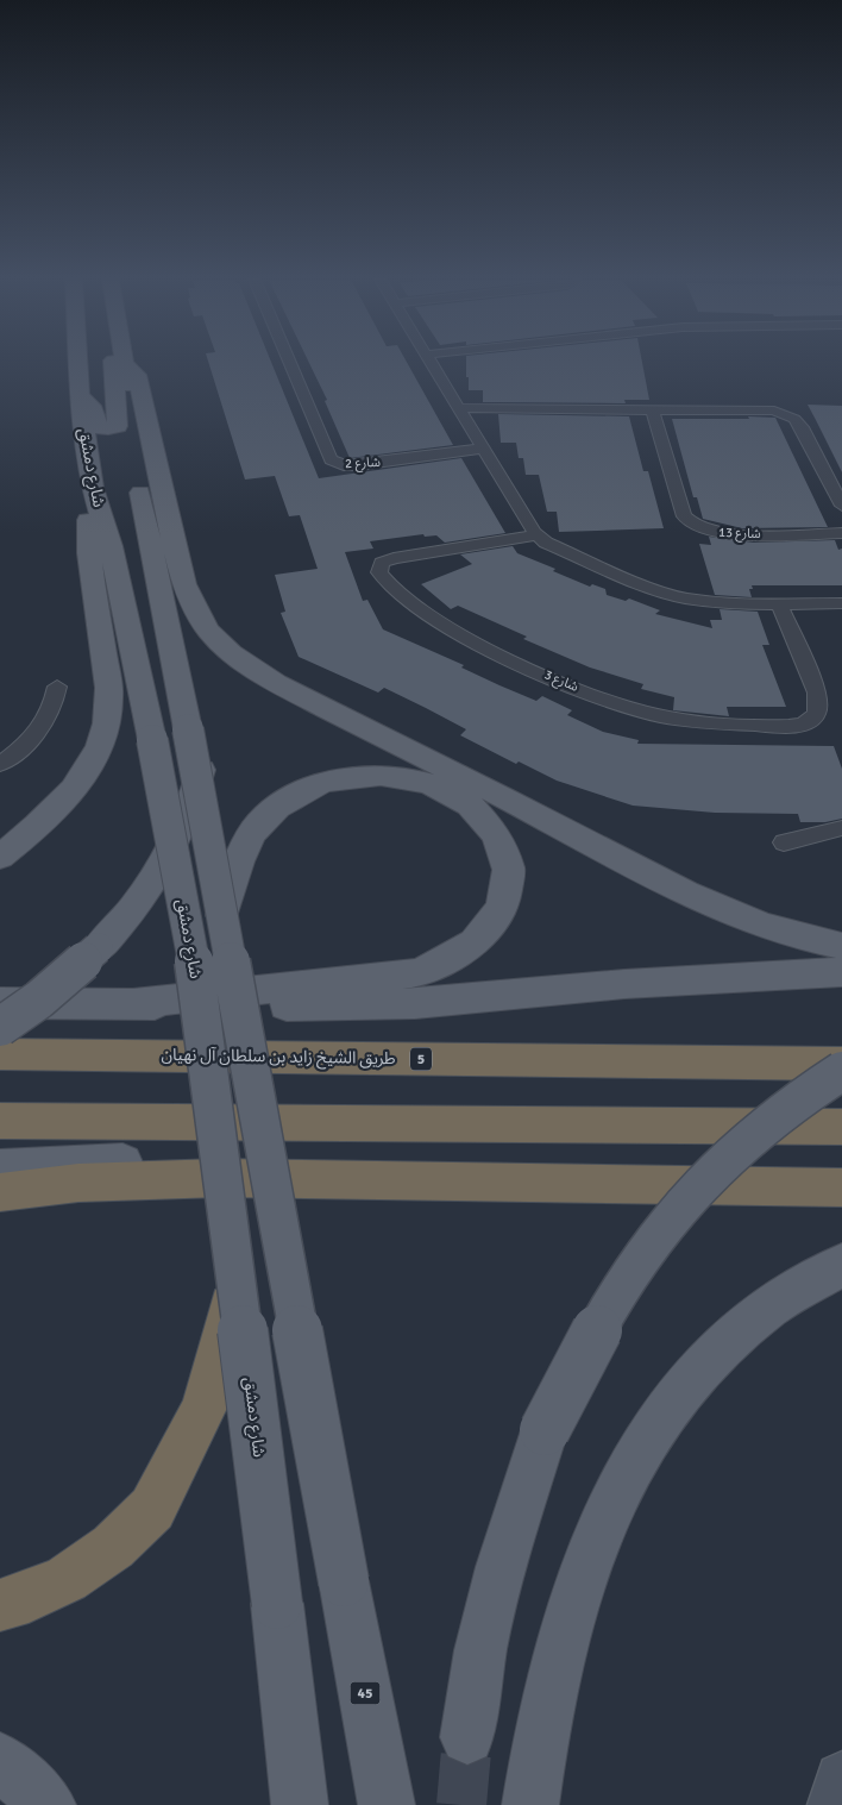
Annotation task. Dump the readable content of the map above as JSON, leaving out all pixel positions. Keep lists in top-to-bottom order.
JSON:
{
  "streets": {
    "highway": ["طريق الشيخ زايد بن سلطان آل نهيان", "5"],
    "main road": ["شارع دمشق", "45"],
    "street": ["شارع 2", "شارع 13", "شارع 3"]
  }
}
